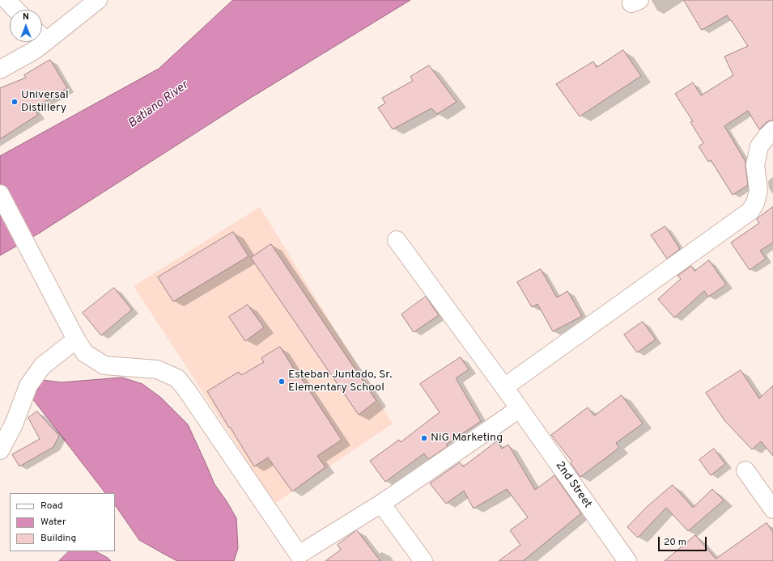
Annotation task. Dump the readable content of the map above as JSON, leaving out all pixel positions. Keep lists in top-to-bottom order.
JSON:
{
  "streets": {
    "street": ["2nd Street"]
  },
  "water": ["Batiano River"],
  "places": ["Universal Distillery", "Esteban Juntado, Sr. Elementary School", "NiG Marketing"],
  "legend": ["Road", "Water", "Building"],
  "scale_bar": "20 m",
  "north": "top"
}
